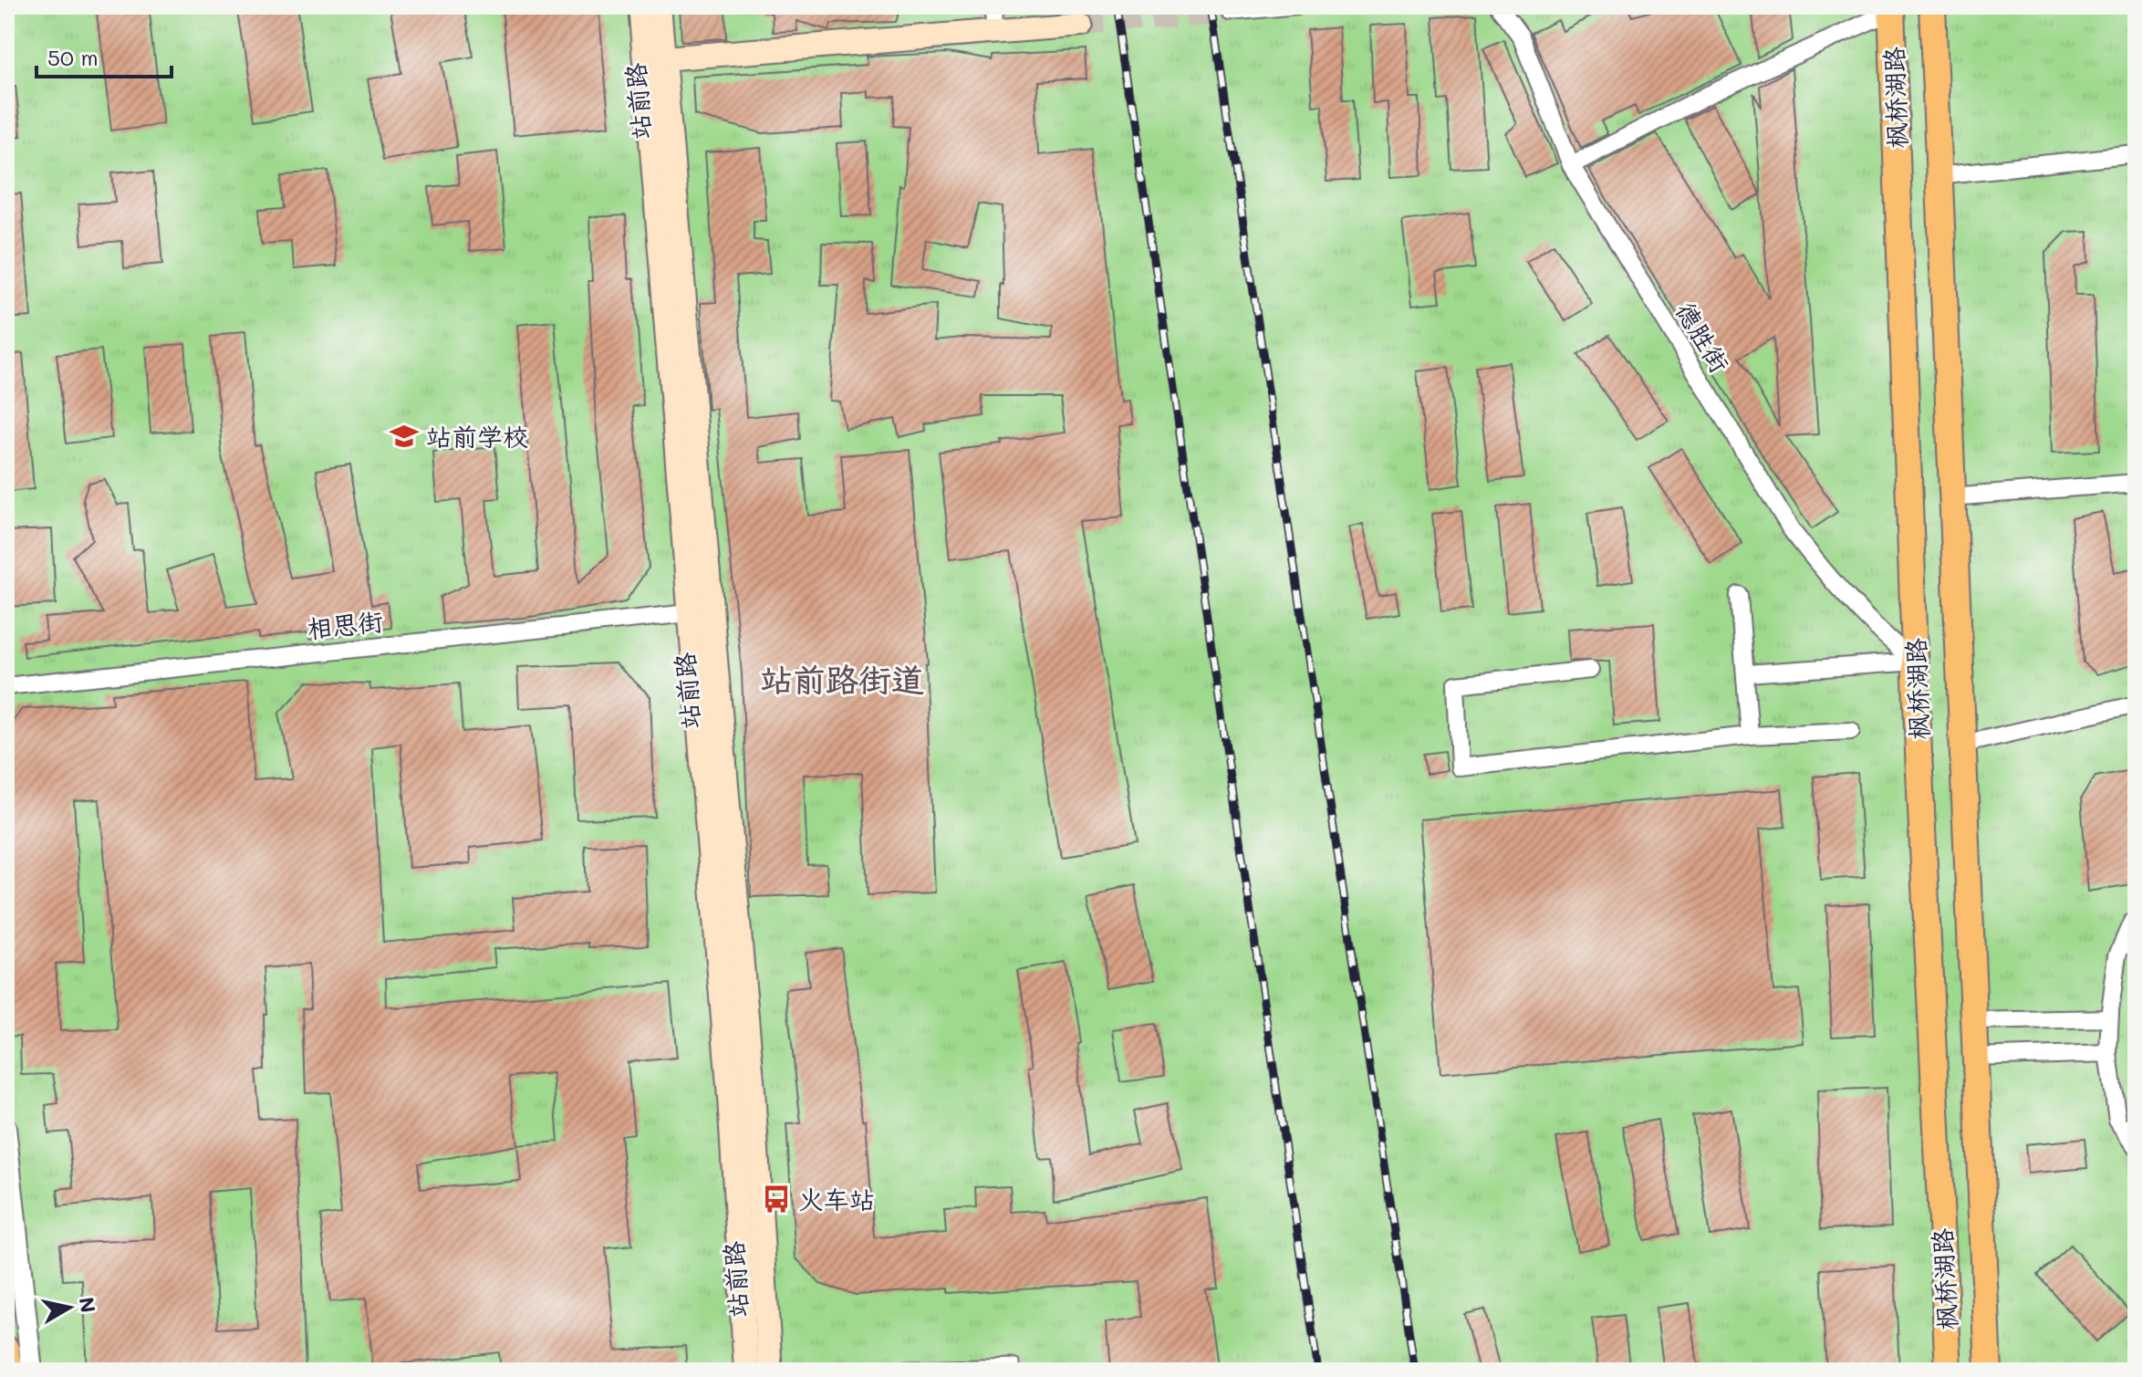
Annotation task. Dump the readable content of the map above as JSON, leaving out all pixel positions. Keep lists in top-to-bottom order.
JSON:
{
  "streets": {
    "main road": ["枫桥湖路", "站前路"],
    "street": ["德胜街", "相思街"]
  },
  "crossings": [
    ["枫桥湖路", "德胜街"],
    ["站前路", "相思街"]
  ],
  "districts": ["站前路街道"],
  "places": {
    "school or university": ["站前学校"],
    "bus stop": ["火车站"]
  },
  "scale_bar": "50 m",
  "north": "right"
}
